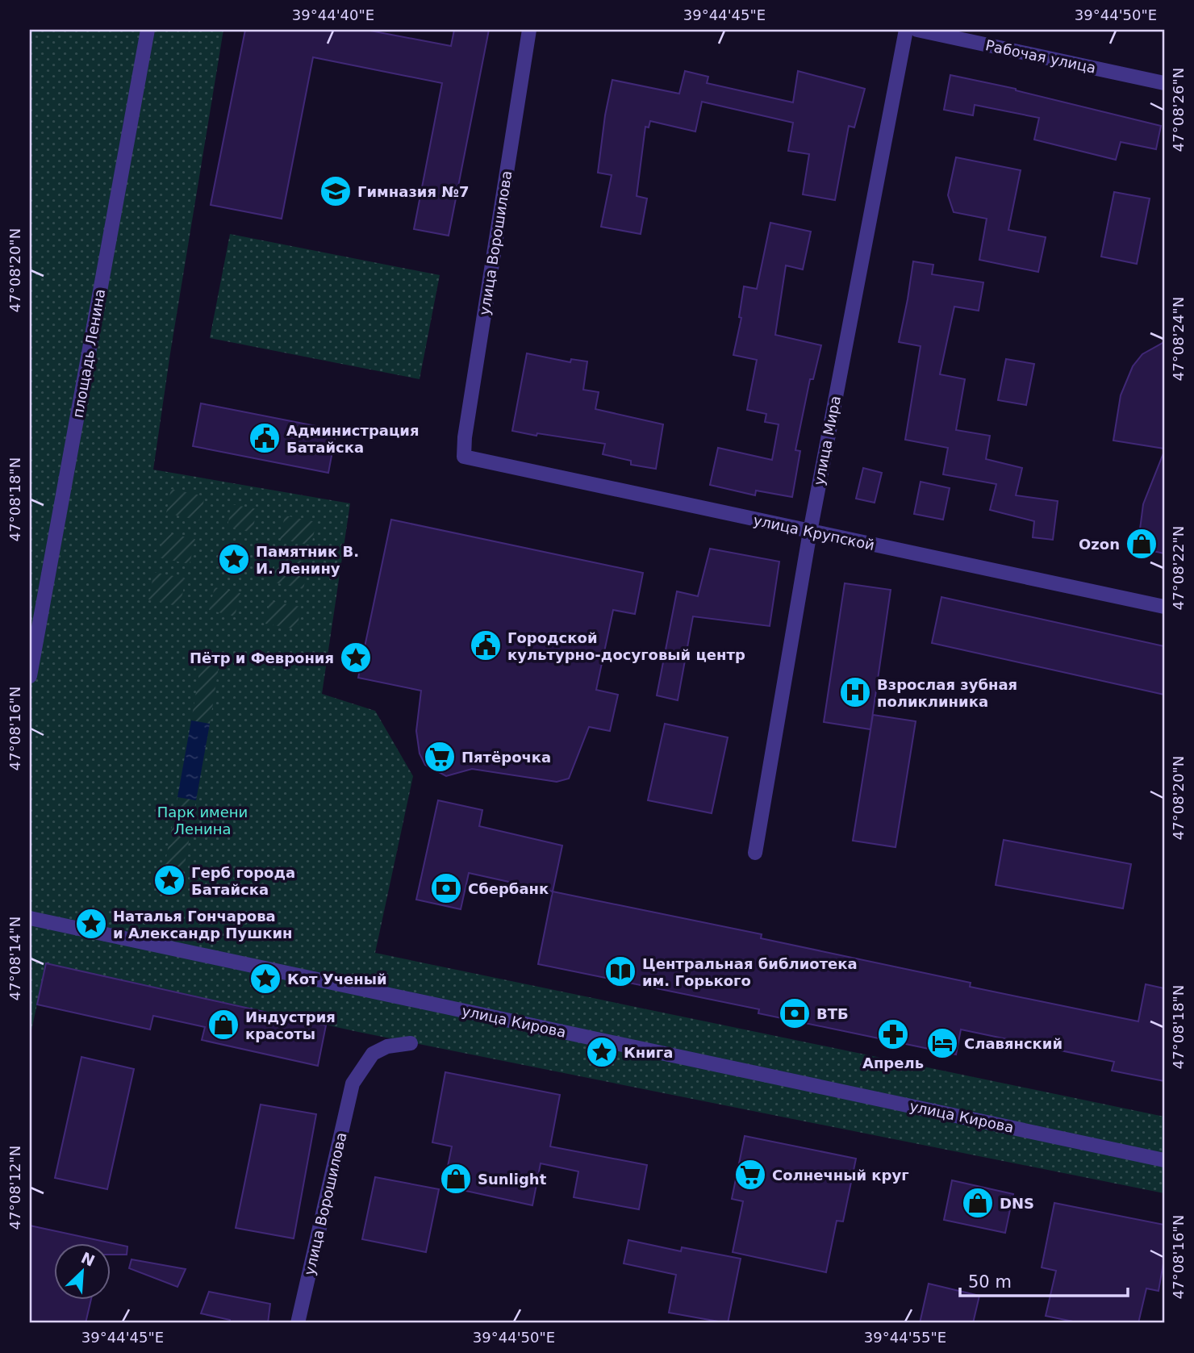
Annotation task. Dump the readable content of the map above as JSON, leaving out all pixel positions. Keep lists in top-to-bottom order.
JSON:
{
  "streets": {
    "street": [
      "Рабочая улица",
      "улица Ворошилова",
      "площадь Ленина",
      "улица Мира",
      "улица Крупской",
      "улица Кирова"
    ]
  },
  "crossings": [
    ["улица Ворошилова", "улица Крупской"],
    ["улица Мира", "улица Крупской"]
  ],
  "parks": ["Парк имени Ленина"],
  "places": {
    "school or university": ["Гимназия №7"],
    "public building": ["Администрация Батайска", "Городской культурно-досуговый центр"],
    "shop": [
      "Ozon",
      "Индустрия красоты",
      "Sunlight",
      "DNS"
    ],
    "place": [
      "Памятник В. И. Ленину",
      "Пётр и Феврония",
      "Герб города Батайска",
      "Наталья Гончарова и Александр Пушкин",
      "Кот Ученый",
      "Книга"
    ],
    "hospital": ["Взрослая зубная поликлиника"],
    "supermarket": ["Пятёрочка", "Солнечный круг"],
    "bank": ["Сбербанк", "ВТБ"],
    "library": ["Центральная библиотека им. Горького"],
    "pharmacy": ["Апрель"],
    "hotel": ["Славянский"]
  },
  "scale_bar": "50 m",
  "north": "top right",
  "coordinates": [
    "39°44'40\"E",
    "39°44'45\"E",
    "39°44'50\"E",
    "47°08'26\"N",
    "47°08'20\"N",
    "47°08'24\"N",
    "47°08'18\"N",
    "47°08'22\"N",
    "47°08'16\"N",
    "47°08'14\"N",
    "47°08'12\"N",
    "39°44'55\"E"
  ]
}
